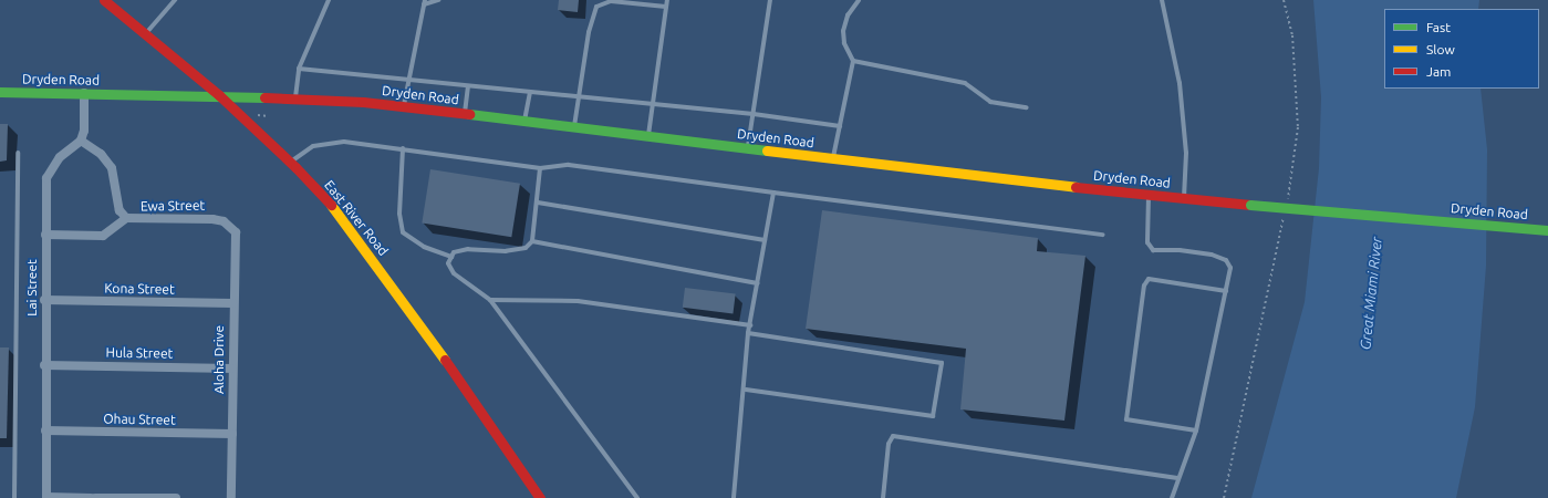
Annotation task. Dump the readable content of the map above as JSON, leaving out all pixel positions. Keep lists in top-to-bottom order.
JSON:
{
  "streets": {
    "main road": ["Dryden Road", "East River Road"],
    "street": [
      "Ewa Street",
      "Lai Street",
      "Kona Street",
      "Hula Street",
      "Aloha Drive",
      "Ohau Street"
    ]
  },
  "crossings": [
    ["Dryden Road", "East River Road"],
    ["Ewa Street", "Lai Street"],
    ["Ewa Street", "Aloha Drive"],
    ["Lai Street", "Kona Street"],
    ["Lai Street", "Hula Street"],
    ["Lai Street", "Ohau Street"],
    ["Kona Street", "Aloha Drive"],
    ["Hula Street", "Aloha Drive"],
    ["Aloha Drive", "Ohau Street"]
  ],
  "water": ["Great Miami River"],
  "legend": ["Fast", "Slow", "Jam"]
}
